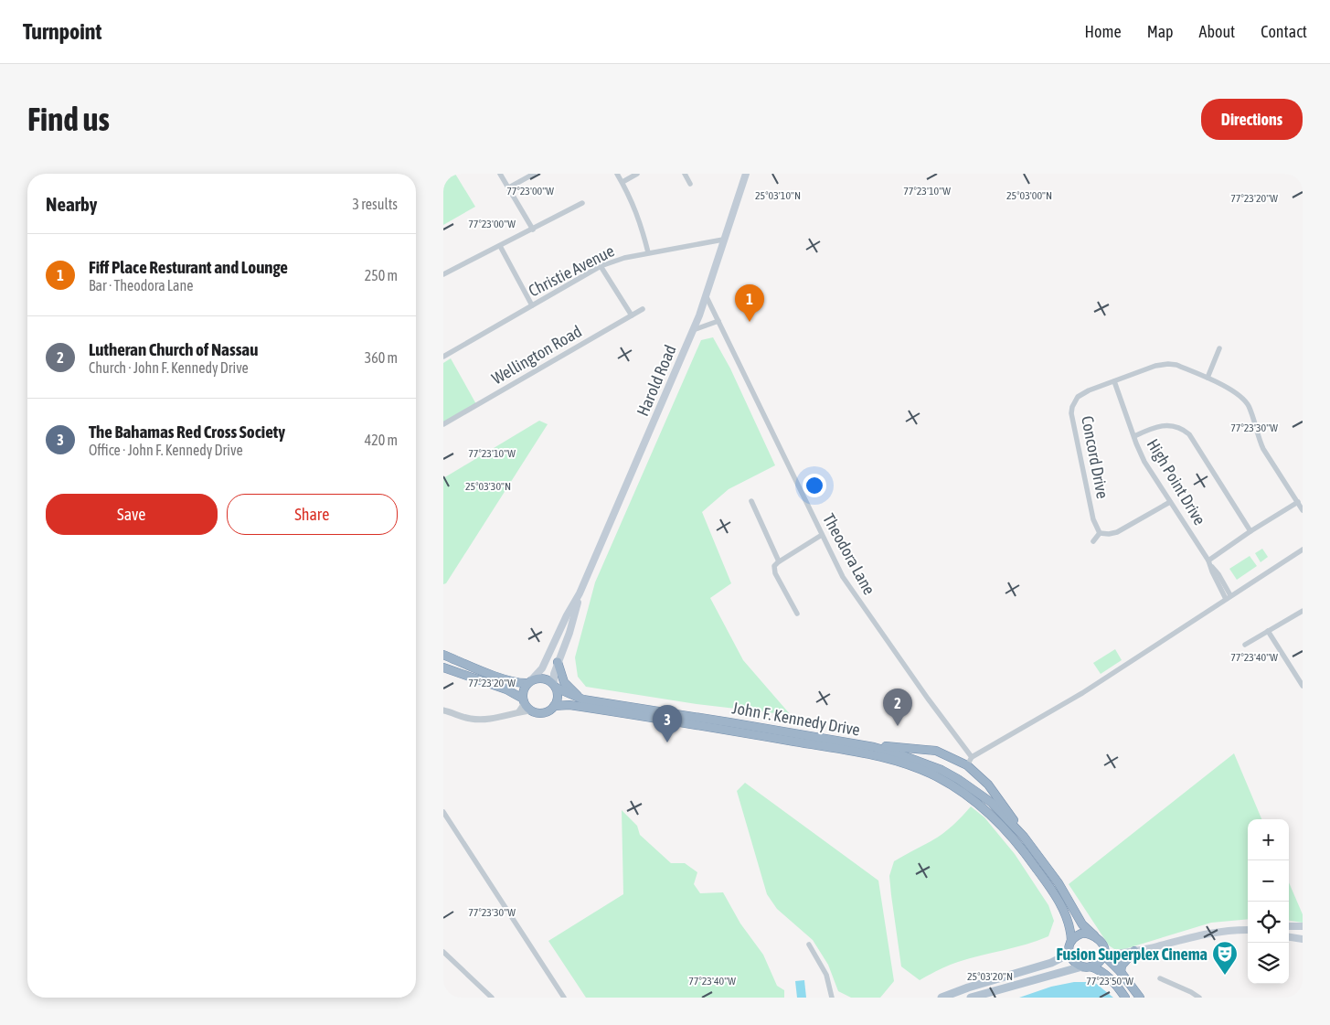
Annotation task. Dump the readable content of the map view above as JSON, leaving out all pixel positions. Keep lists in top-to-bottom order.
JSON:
{
  "streets": {
    "highway": ["John F. Kennedy Drive"],
    "main road": ["Harold Road"],
    "street": [
      "Christie Avenue",
      "Wellington Road",
      "Concord Drive",
      "High Point Drive",
      "Theodora Lane"
    ]
  },
  "crossings": [
    ["Christie Avenue", "Harold Road"],
    ["Harold Road", "Theodora Lane"],
    ["Harold Road", "John F. Kennedy Drive"],
    ["Concord Drive", "High Point Drive"]
  ],
  "places": {
    "theatre": ["Fusion Superplex Cinema"]
  },
  "page": {
    "header": "Turnpoint",
    "nav": [
      "Home",
      "Map",
      "About",
      "Contact"
    ],
    "buttons": [
      "Directions",
      ["Save", "Share"]
    ],
    "title": "Find us",
    "heading": ["Nearby", "3 results"],
    "list": [
      {
        "mark": "1",
        "name": "Fiff Place Resturant and Lounge",
        "note": "Bar · Theodora Lane",
        "value": "250 m"
      },
      {
        "mark": "2",
        "name": "Lutheran Church of Nassau",
        "note": "Church · John F. Kennedy Drive",
        "value": "360 m"
      },
      {
        "mark": "3",
        "name": "The Bahamas Red Cross Society",
        "note": "Office · John F. Kennedy Drive",
        "value": "420 m"
      }
    ],
    "pins": ["1", "2", "3"],
    "map_buttons": ["+", "−"]
  },
  "coordinates": [
    "77°23'00\"W",
    "77°23'10\"W",
    "25°03'10\"N",
    "25°03'00\"N",
    "77°23'20\"W",
    "77°23'30\"W",
    "25°03'30\"N",
    "77°23'40\"W",
    "25°03'20\"N",
    "77°23'50\"W"
  ]
}
